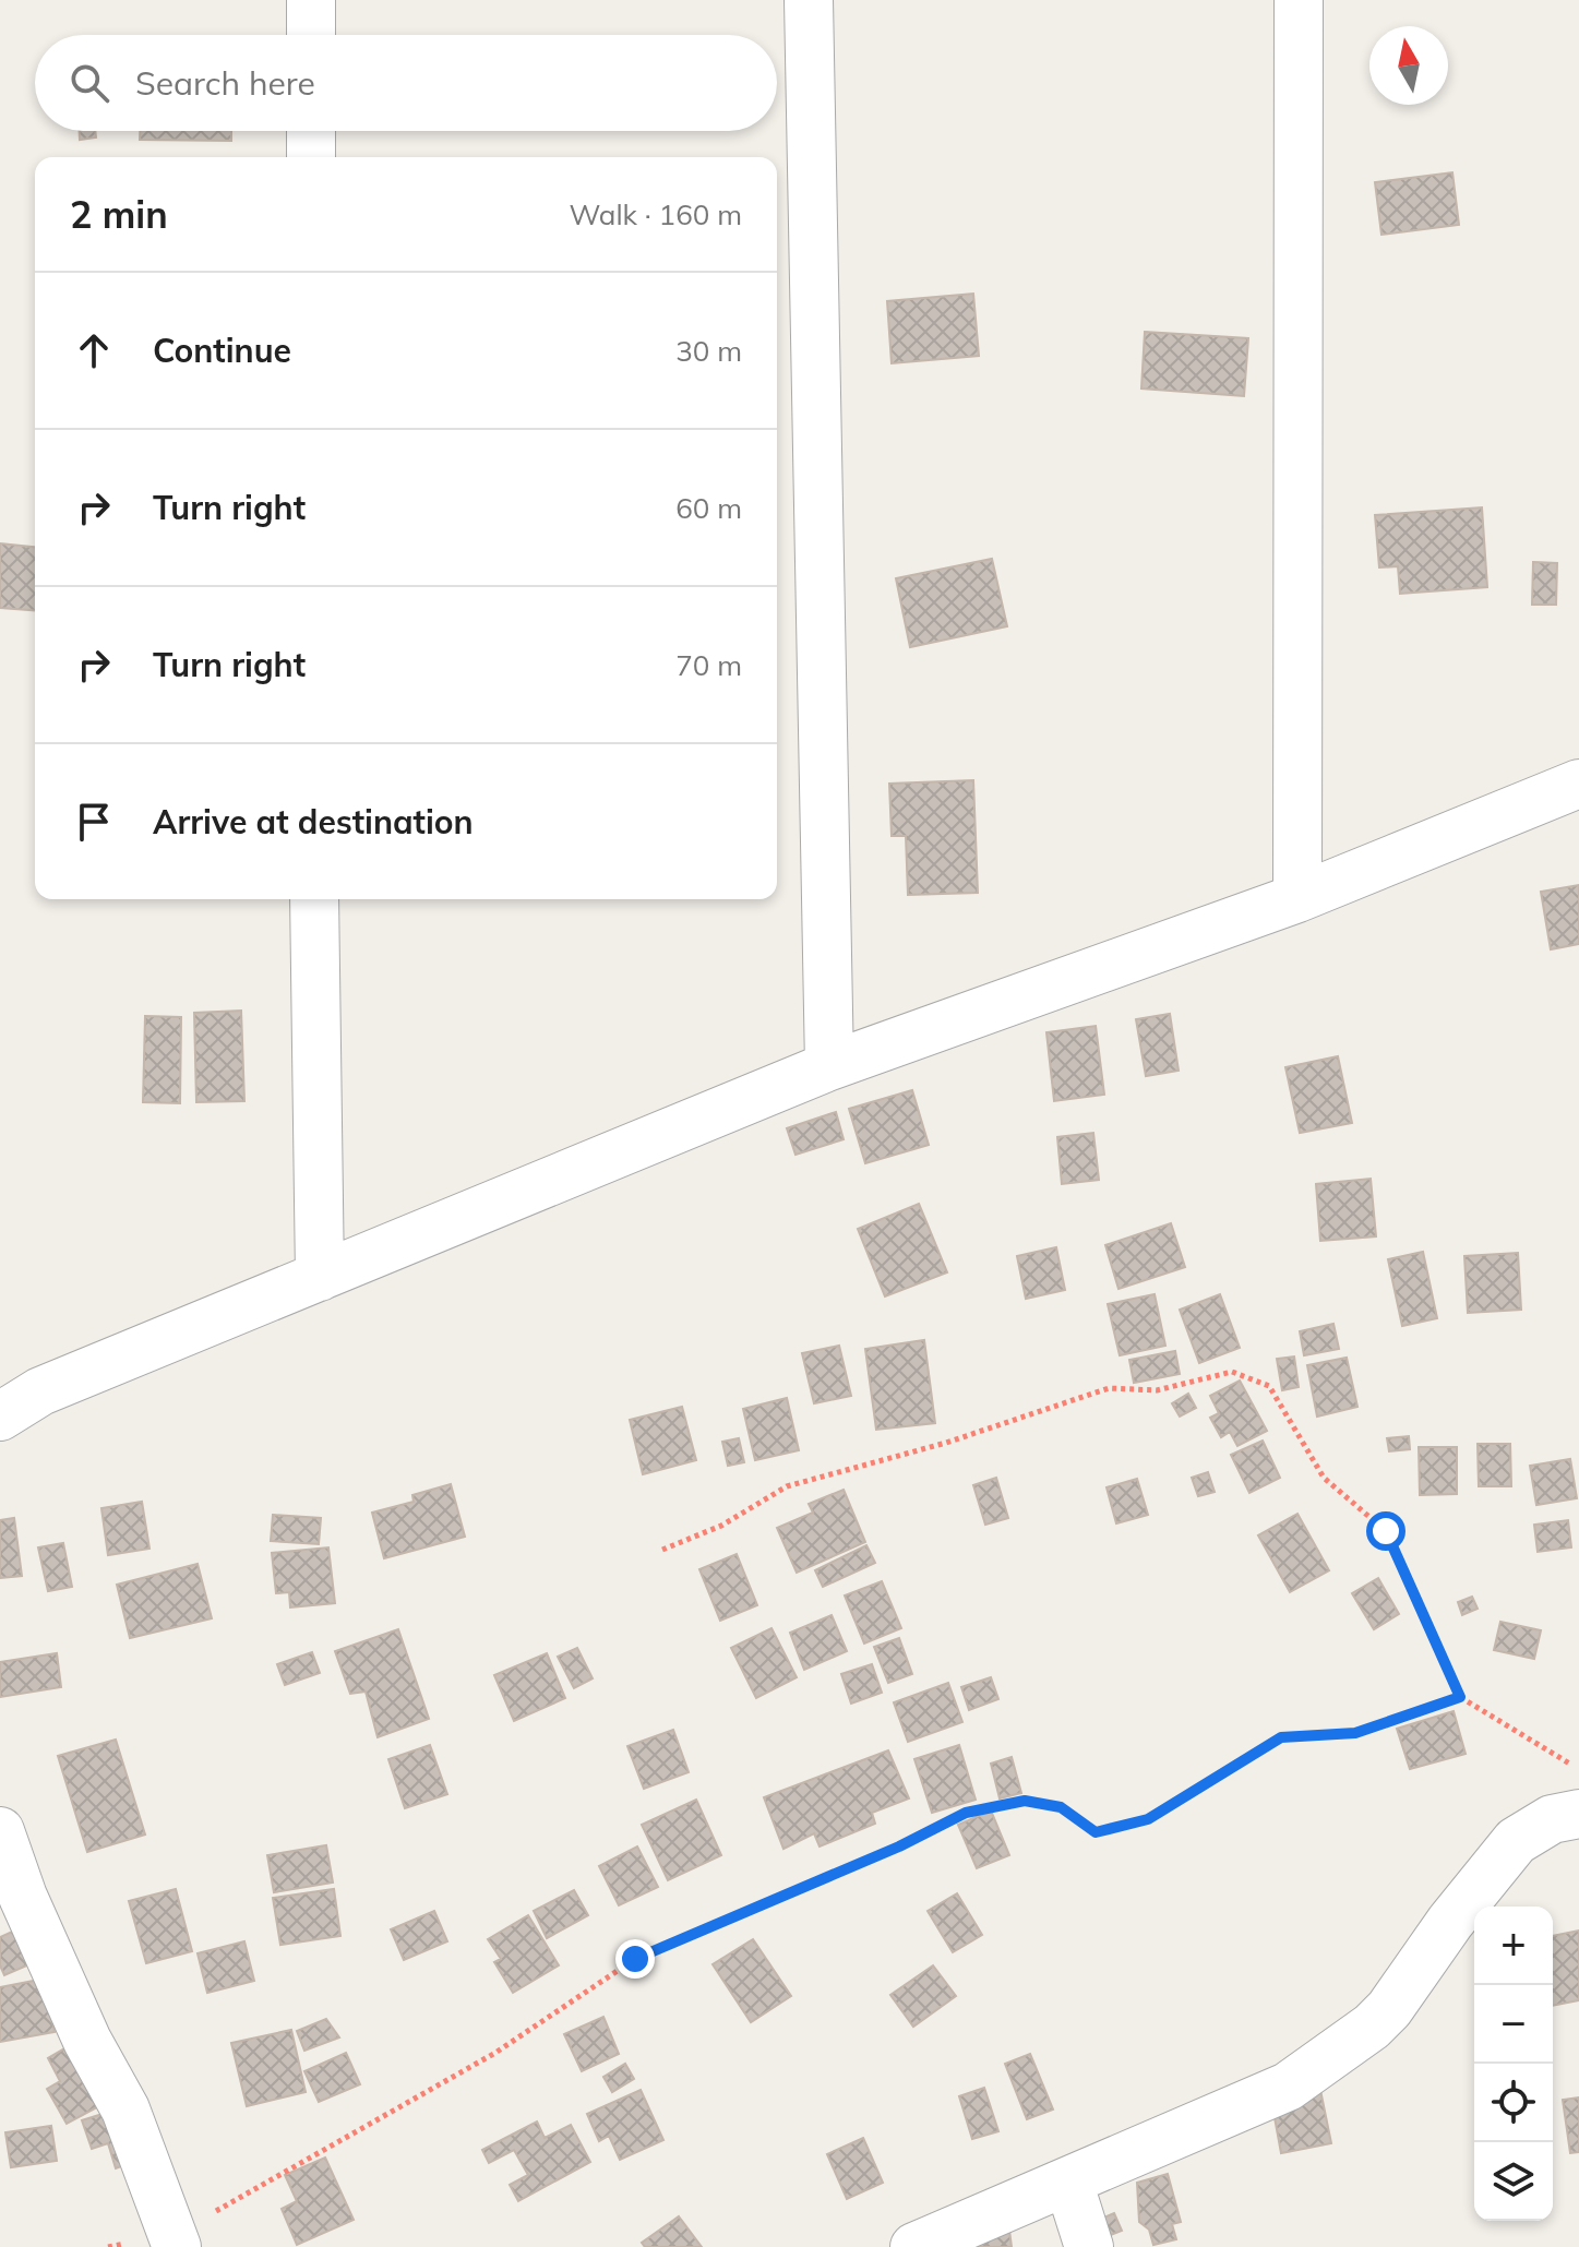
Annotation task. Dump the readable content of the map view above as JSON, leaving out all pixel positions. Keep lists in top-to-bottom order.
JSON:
{
  "north": "top",
  "page": {
    "search": "Search here",
    "heading": ["2 min", "Walk · 160 m"],
    "list": [
      ["Continue", "30 m"],
      ["Turn right", "60 m"],
      ["Turn right", "70 m"],
      "Arrive at destination"
    ],
    "map_buttons": ["+", "−"]
  }
}
